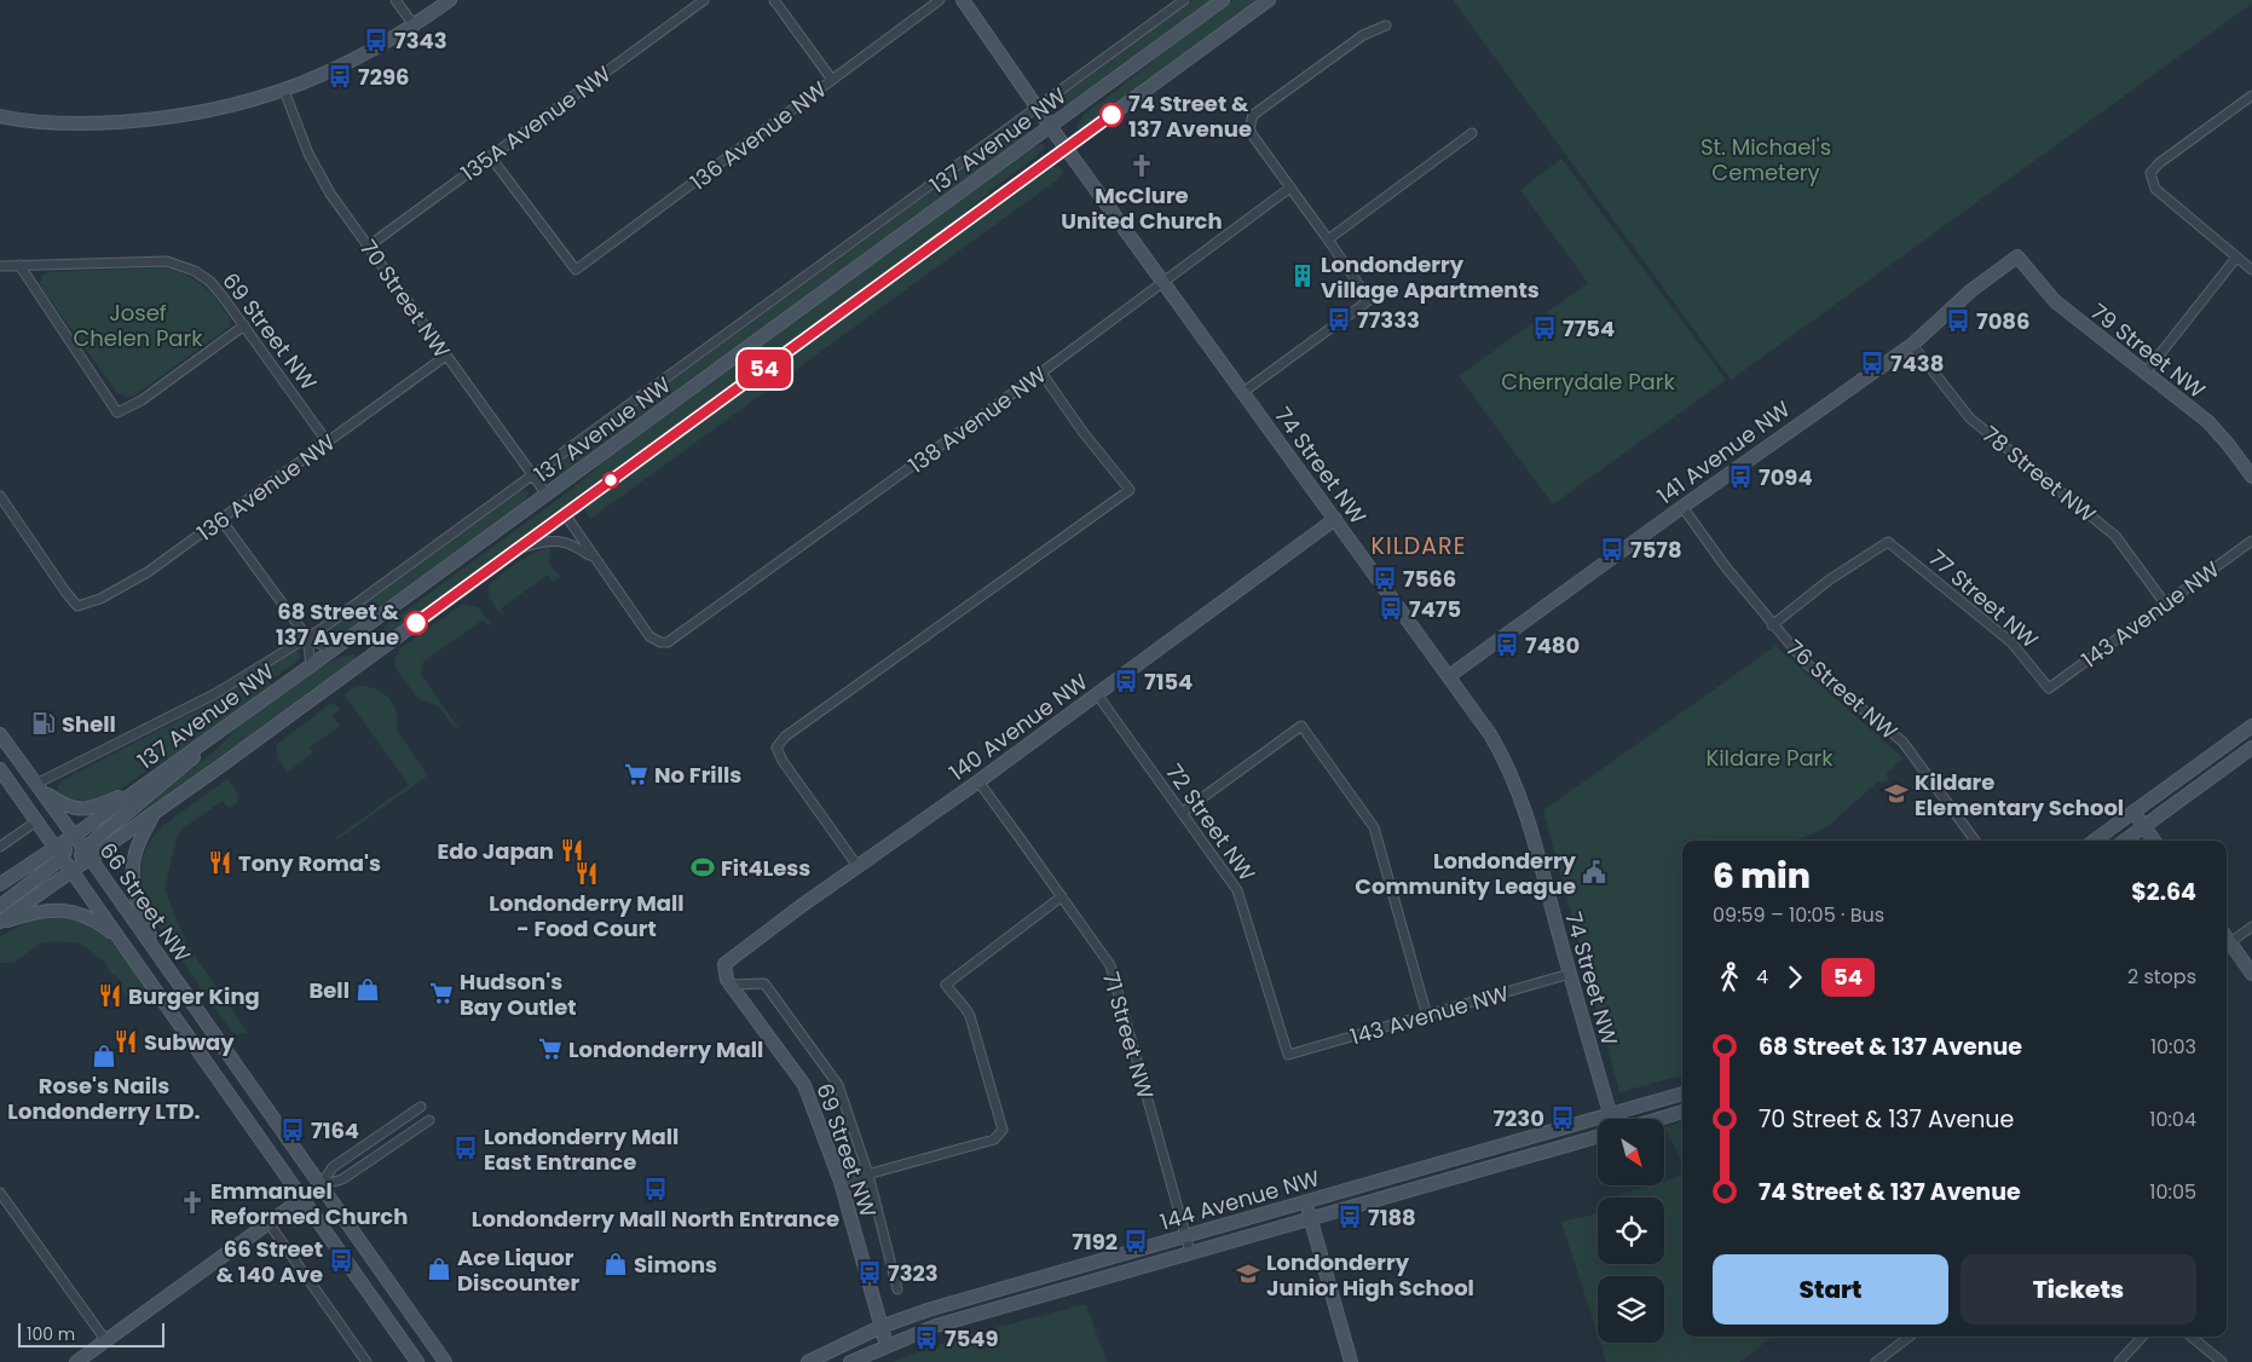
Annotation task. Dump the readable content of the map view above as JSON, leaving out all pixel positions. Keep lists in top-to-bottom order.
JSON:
{
  "streets": {
    "street": [
      "135A Avenue NW",
      "136 Avenue NW",
      "137 Avenue NW",
      "70 Street NW",
      "69 Street NW",
      "79 Street NW",
      "138 Avenue NW",
      "141 Avenue NW",
      "74 Street NW",
      "78 Street NW",
      "77 Street NW",
      "143 Avenue NW",
      "76 Street NW",
      "140 Avenue NW",
      "72 Street NW",
      "66 Street NW",
      "71 Street NW",
      "144 Avenue NW"
    ]
  },
  "crossings": [
    ["135A Avenue NW", "136 Avenue NW"],
    ["135A Avenue NW", "70 Street NW"],
    ["136 Avenue NW", "70 Street NW"],
    ["136 Avenue NW", "69 Street NW"],
    ["137 Avenue NW", "70 Street NW"],
    ["137 Avenue NW", "74 Street NW"],
    ["137 Avenue NW", "66 Street NW"],
    ["69 Street NW", "140 Avenue NW"],
    ["69 Street NW", "144 Avenue NW"],
    ["79 Street NW", "141 Avenue NW"],
    ["138 Avenue NW", "74 Street NW"],
    ["141 Avenue NW", "74 Street NW"],
    ["141 Avenue NW", "78 Street NW"],
    ["141 Avenue NW", "76 Street NW"],
    ["74 Street NW", "143 Avenue NW"],
    ["74 Street NW", "140 Avenue NW"],
    ["74 Street NW", "144 Avenue NW"],
    ["78 Street NW", "143 Avenue NW"],
    ["77 Street NW", "143 Avenue NW"],
    ["77 Street NW", "76 Street NW"],
    ["143 Avenue NW", "72 Street NW"],
    ["140 Avenue NW", "72 Street NW"],
    ["140 Avenue NW", "71 Street NW"],
    ["71 Street NW", "144 Avenue NW"]
  ],
  "districts": ["KILDARE"],
  "parks": [
    "St. Michael's Cemetery",
    "Josef Chelen Park",
    "Cherrydale Park",
    "Kildare Park"
  ],
  "places": {
    "bus stop": [
      "7343",
      "7296",
      "77333",
      "7086",
      "7754",
      "7438",
      "7094",
      "7578",
      "7566",
      "7475",
      "7480",
      "7154",
      "7230",
      "7164",
      "Londonderry Mall East Entrance",
      "Londonderry Mall North Entrance",
      "7188",
      "7192",
      "66 Street & 140 Ave",
      "7323",
      "7549"
    ],
    "other": ["74 Street & 137 Avenue", "68 Street & 137 Avenue"],
    "church": ["McClure United Church", "Emmanuel Reformed Church"],
    "building": ["Londonderry Village Apartments"],
    "fuel station": ["Shell"],
    "supermarket": ["No Frills", "Hudson's Bay Outlet", "Londonderry Mall"],
    "school or university": ["Kildare Elementary School", "Londonderry Junior High School"],
    "restaurant": [
      "Edo Japan",
      "Tony Roma's",
      "Londonderry Mall - Food Court",
      "Burger King",
      "Subway"
    ],
    "sports": ["Fit4Less"],
    "public building": ["Londonderry Community League"],
    "shop": [
      "Bell",
      "Rose's Nails Londonderry LTD.",
      "Simons",
      "Ace Liquor Discounter"
    ]
  },
  "lines": ["bus line 54"],
  "scale_bar": "100 m",
  "north": "bottom right",
  "page": {
    "on_map": "54",
    "heading": ["6 min", "09:59 – 10:05 · Bus", "$2.64"],
    "legs": ["4", "54", "2 stops"],
    "list": [
      {
        "name": "68 Street & 137 Avenue",
        "value": "10:03"
      },
      {
        "name": "70 Street & 137 Avenue",
        "value": "10:04"
      },
      {
        "name": "74 Street & 137 Avenue",
        "value": "10:05"
      }
    ],
    "buttons": ["Start", "Tickets"],
    "scale": "100 m"
  }
}
